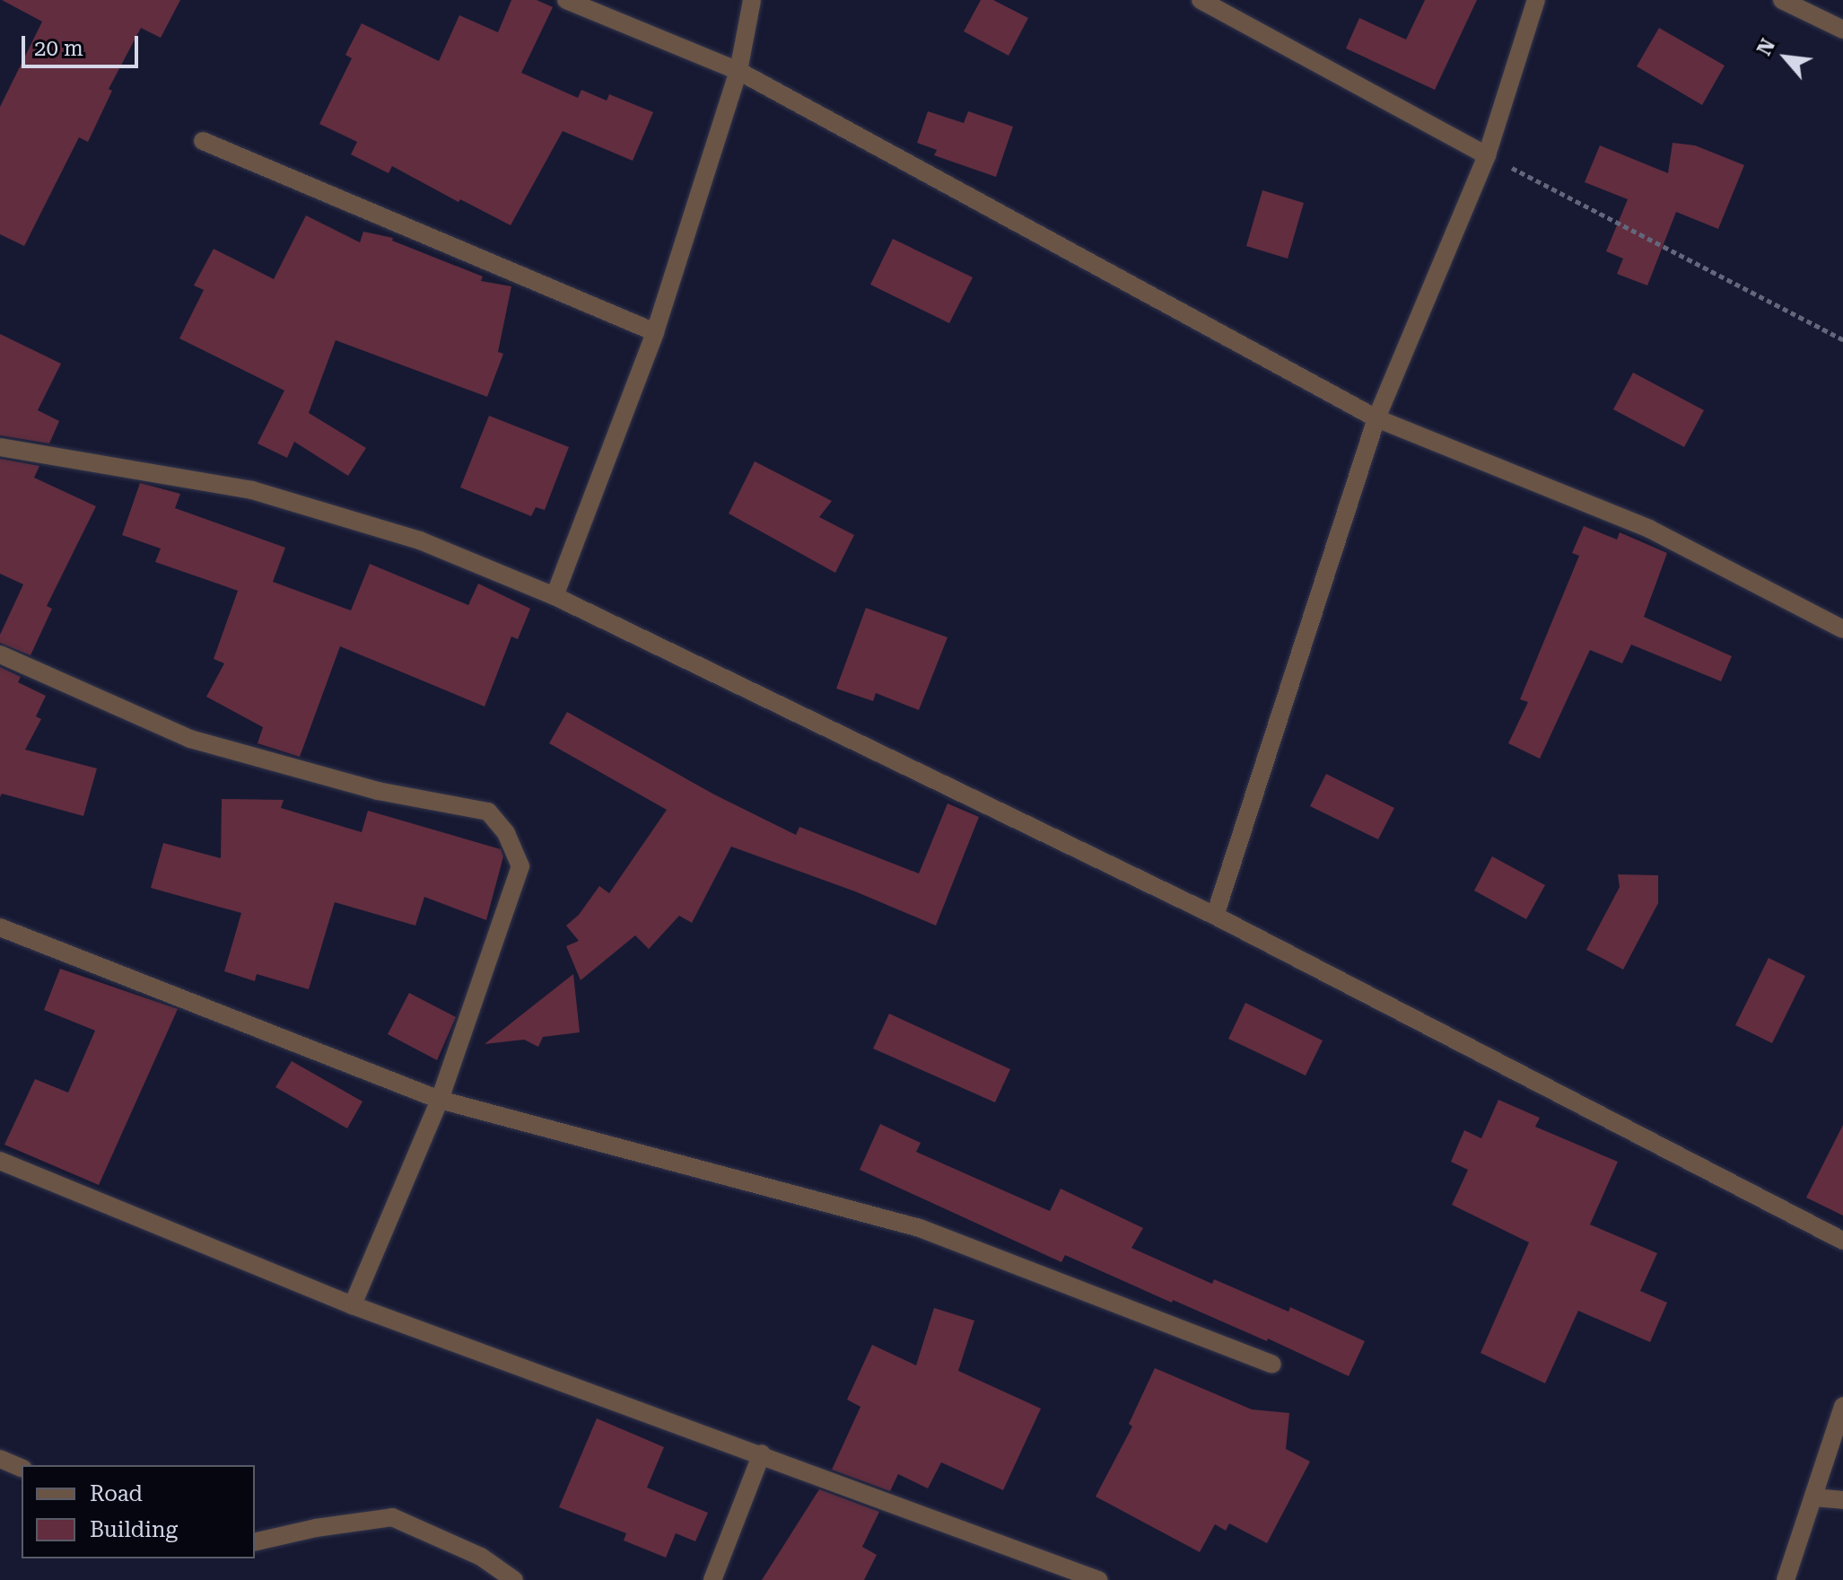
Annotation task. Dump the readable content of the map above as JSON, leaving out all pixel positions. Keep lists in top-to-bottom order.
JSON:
{
  "legend": ["Road", "Building"],
  "scale_bar": "20 m",
  "north": "top left"
}
